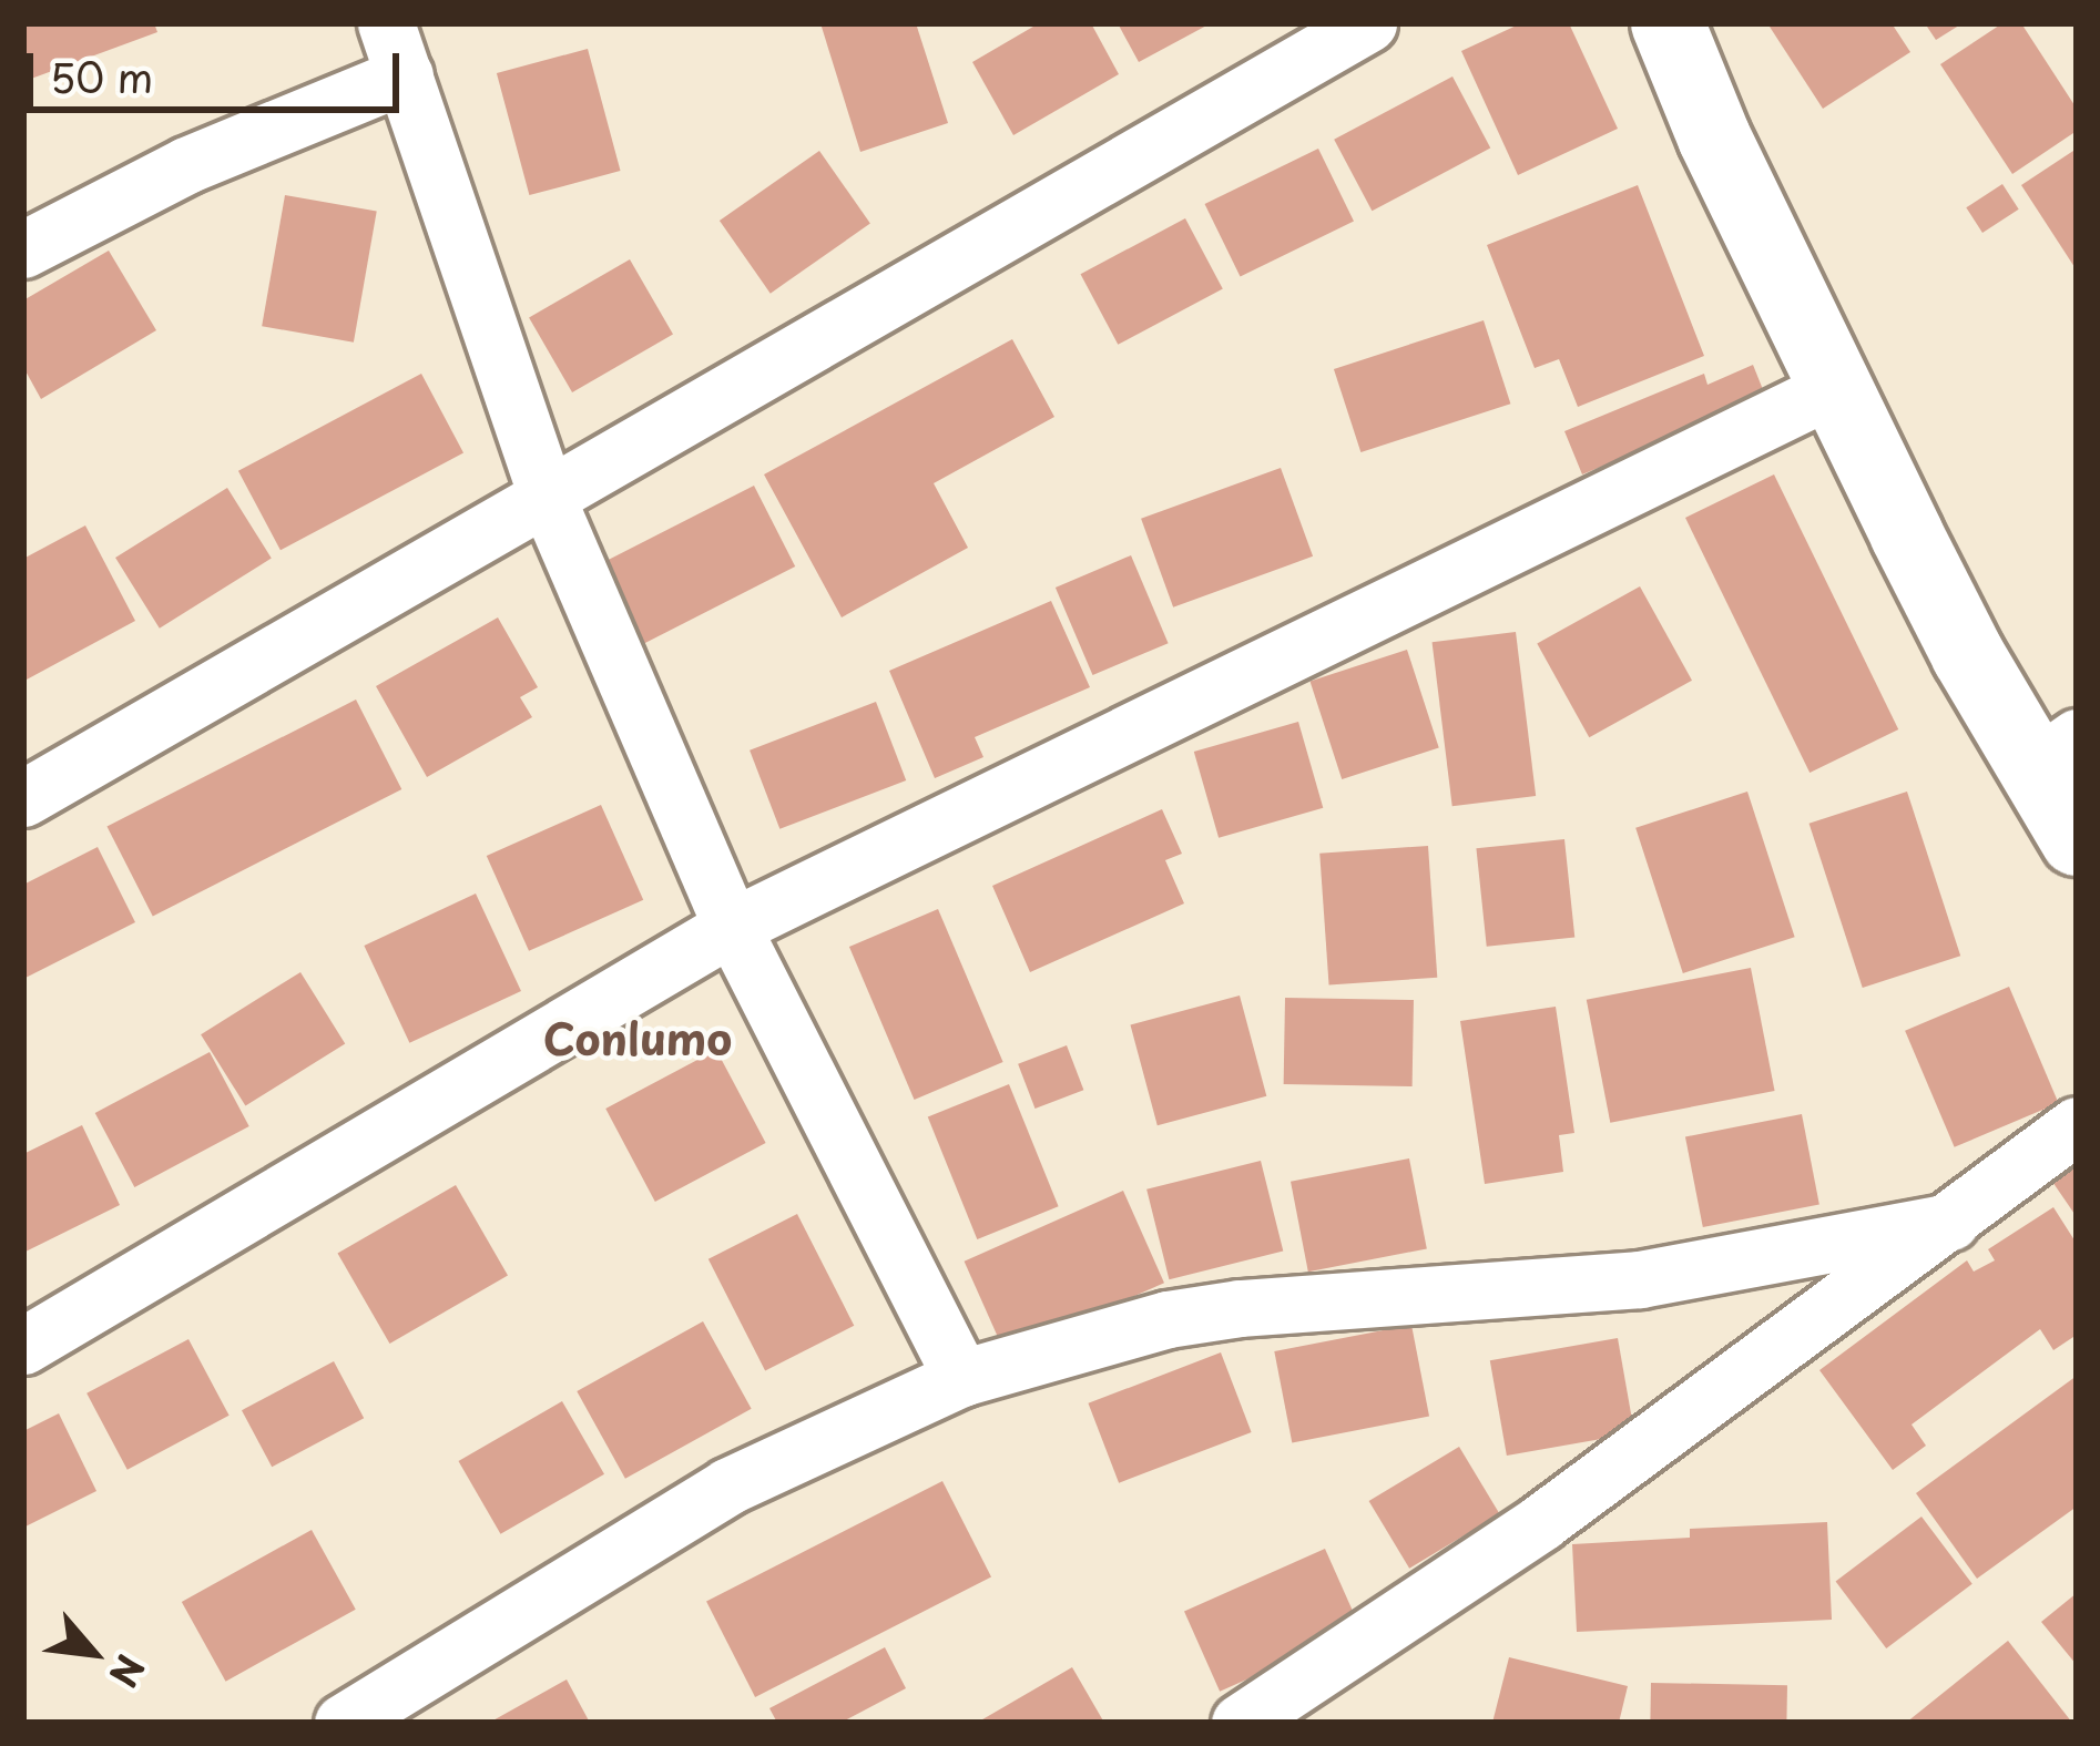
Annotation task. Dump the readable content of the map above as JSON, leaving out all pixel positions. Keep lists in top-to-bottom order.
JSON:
{
  "districts": ["Conlumo"],
  "scale_bar": "50 m",
  "north": "bottom right"
}
